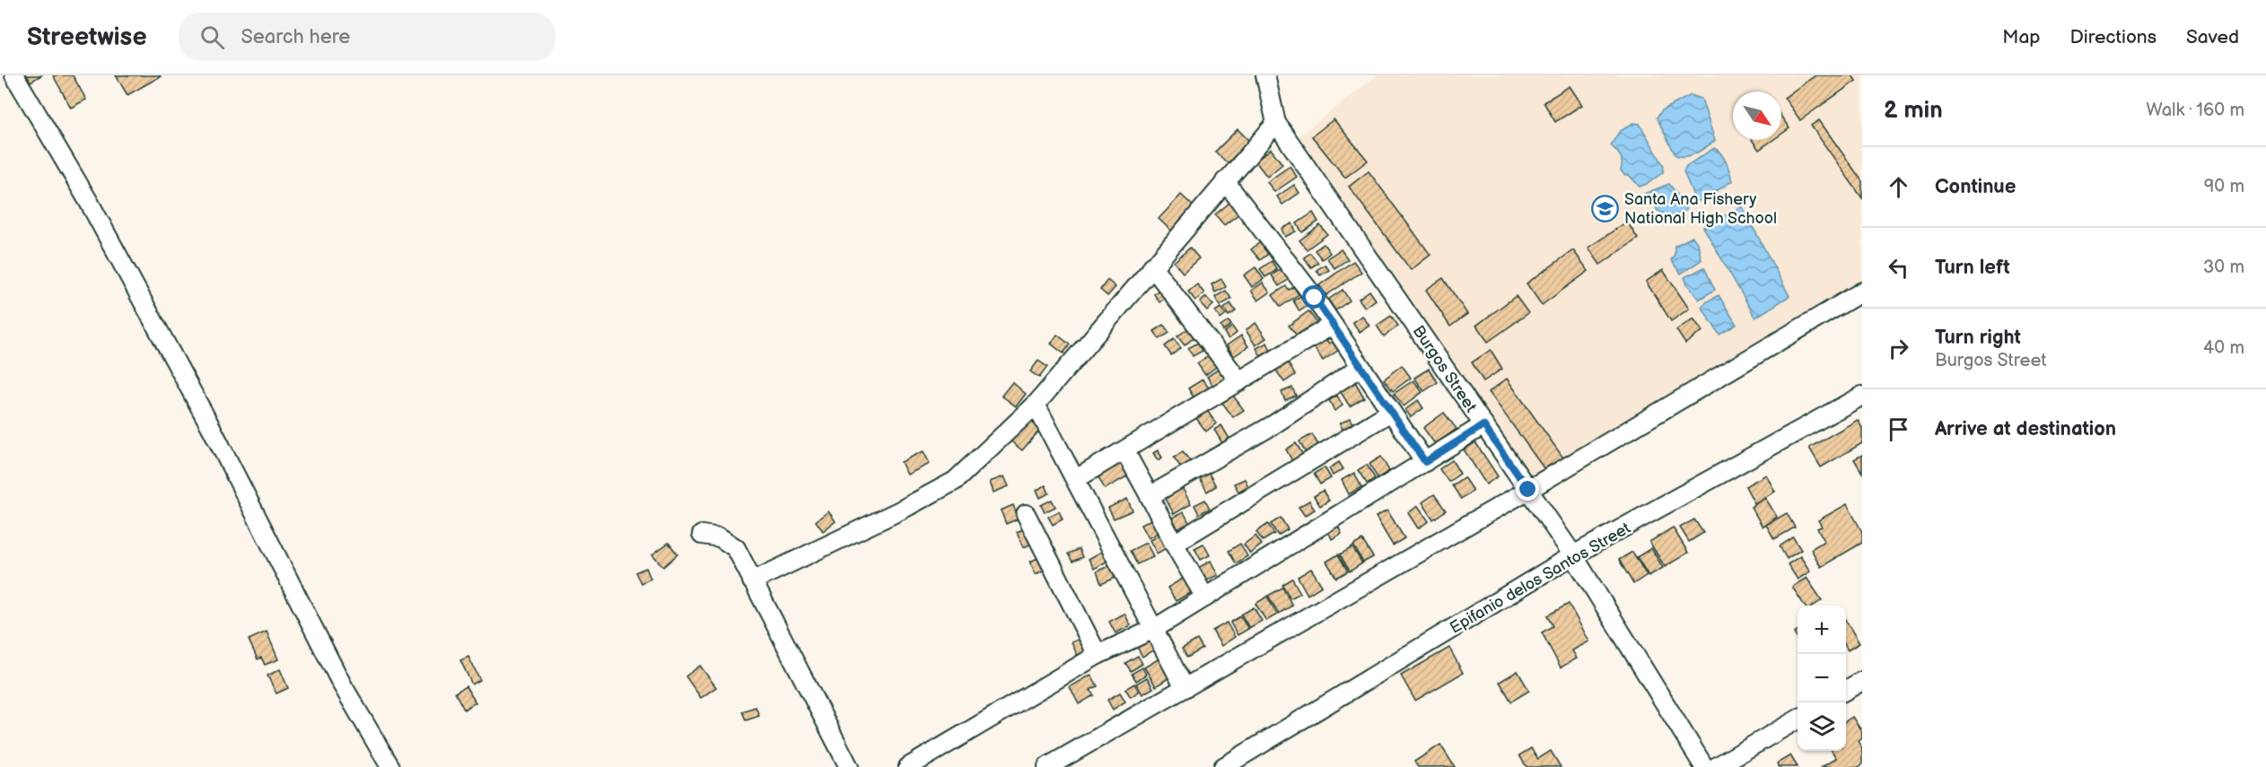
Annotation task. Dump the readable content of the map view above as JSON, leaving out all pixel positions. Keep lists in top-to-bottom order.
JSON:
{
  "streets": {
    "street": ["Burgos Street", "Epifanio delos Santos Street"]
  },
  "crossings": [
    ["Burgos Street", "Epifanio delos Santos Street"]
  ],
  "places": {
    "school or university": ["Santa Ana Fishery National High School"]
  },
  "north": "bottom right",
  "page": {
    "header": "Streetwise",
    "search": "Search here",
    "nav": ["Map", "Directions", "Saved"],
    "heading": ["2 min", "Walk · 160 m"],
    "list": [
      ["Continue", "90 m"],
      ["Turn left", "30 m"],
      ["Turn right", "Burgos Street", "40 m"],
      "Arrive at destination"
    ],
    "map_buttons": ["+", "−"]
  }
}
